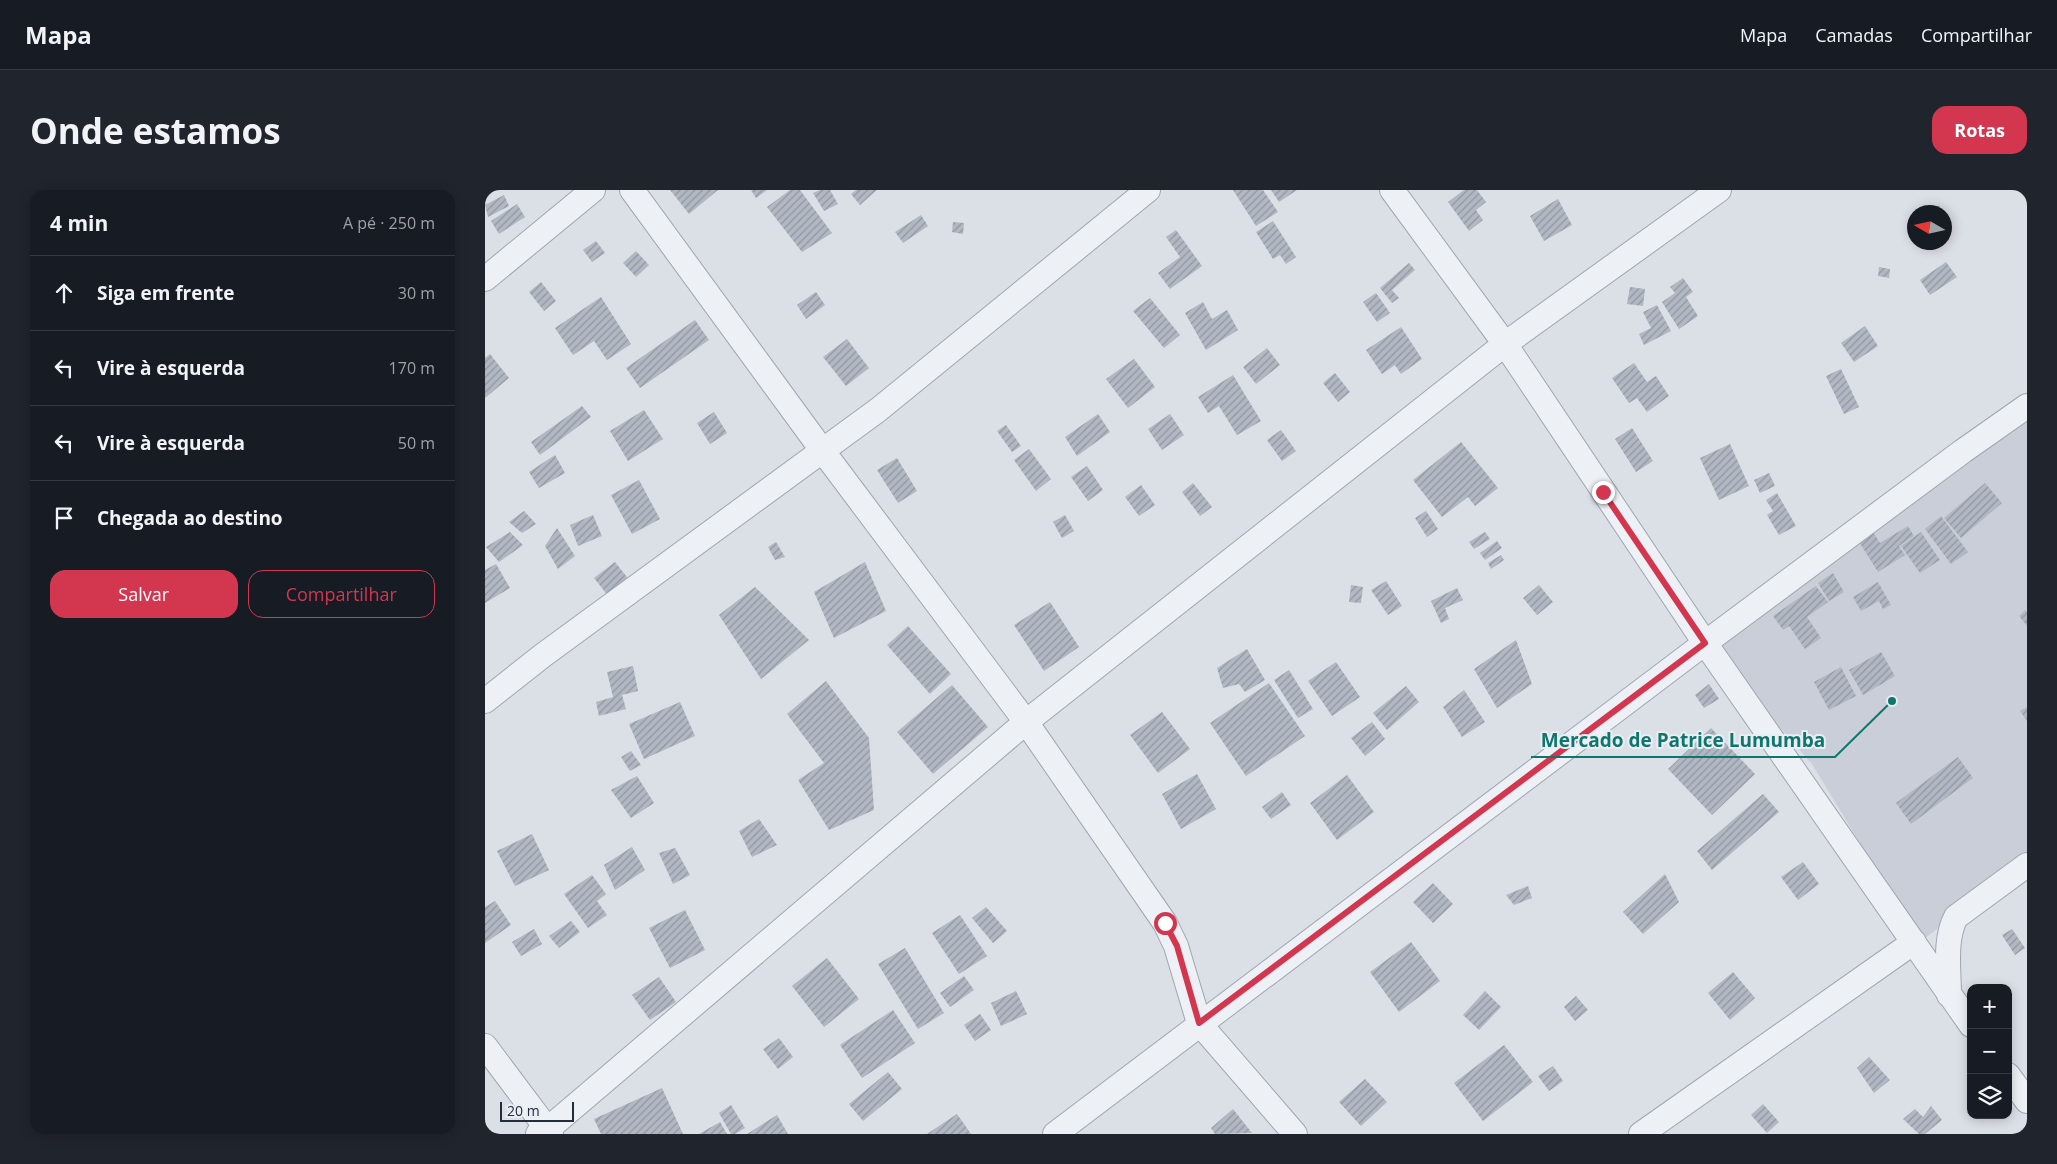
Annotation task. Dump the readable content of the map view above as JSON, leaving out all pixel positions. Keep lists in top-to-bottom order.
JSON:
{
  "places": ["Mercado de Patrice Lumumba"],
  "scale_bar": "20 m",
  "north": "left",
  "page": {
    "header": "Mapa",
    "nav": ["Mapa", "Camadas", "Compartilhar"],
    "buttons": [
      "Rotas",
      ["Salvar", "Compartilhar"]
    ],
    "title": "Onde estamos",
    "heading": ["4 min", "A pé · 250 m"],
    "list": [
      ["Siga em frente", "30 m"],
      ["Vire à esquerda", "170 m"],
      ["Vire à esquerda", "50 m"],
      "Chegada ao destino"
    ],
    "map_buttons": ["+", "−"],
    "scale": "20 m"
  }
}
